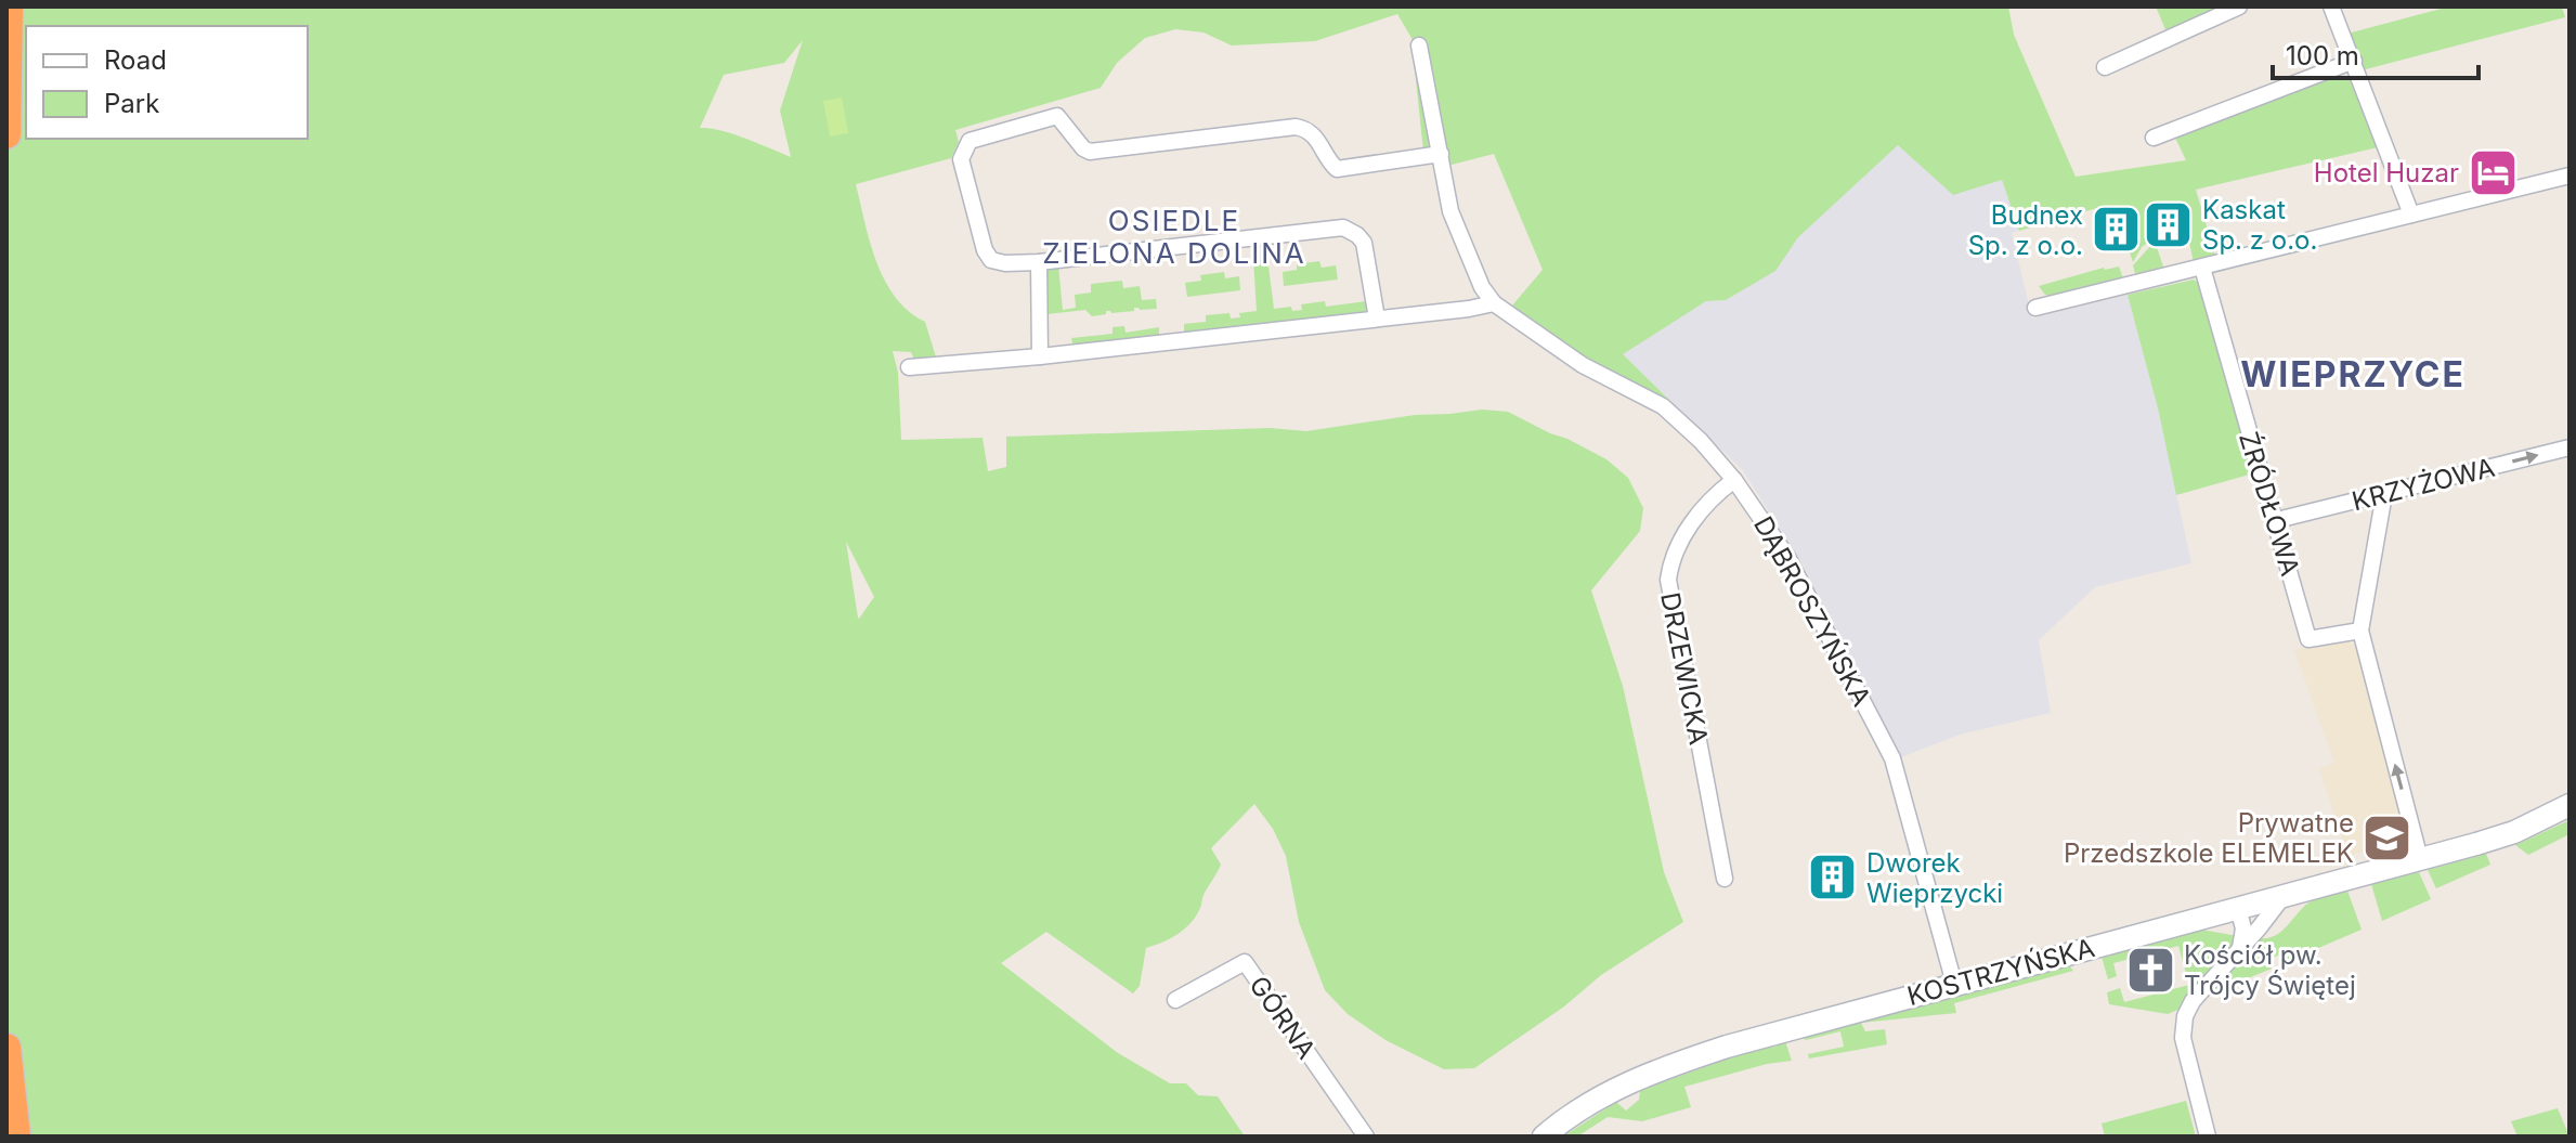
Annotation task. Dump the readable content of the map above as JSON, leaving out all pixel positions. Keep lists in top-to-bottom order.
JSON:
{
  "streets": {
    "main road": ["KOSTRZYŃSKA"],
    "street": [
      "KRZYŻOWA",
      "ŹRÓDŁOWA",
      "DĄBROSZYŃSKA",
      "DRZEWICKA",
      "GÓRNA"
    ]
  },
  "crossings": [
    ["KRZYŻOWA", "ŹRÓDŁOWA"],
    ["DĄBROSZYŃSKA", "DRZEWICKA"],
    ["DĄBROSZYŃSKA", "KOSTRZYŃSKA"]
  ],
  "one_way": ["KRZYŻOWA"],
  "districts": ["OSIEDLE ZIELONA DOLINA", "WIEPRZYCE"],
  "places": {
    "hotel": ["Hotel Huzar"],
    "building": ["Kaskat Sp. z o.o.", "Budnex Sp. z o.o.", "Dworek Wieprzycki"],
    "school or university": ["Prywatne Przedszkole ELEMELEK"],
    "church": ["Kościół pw. Trójcy Świętej"]
  },
  "legend": ["Road", "Park"],
  "scale_bar": "100 m"
}
